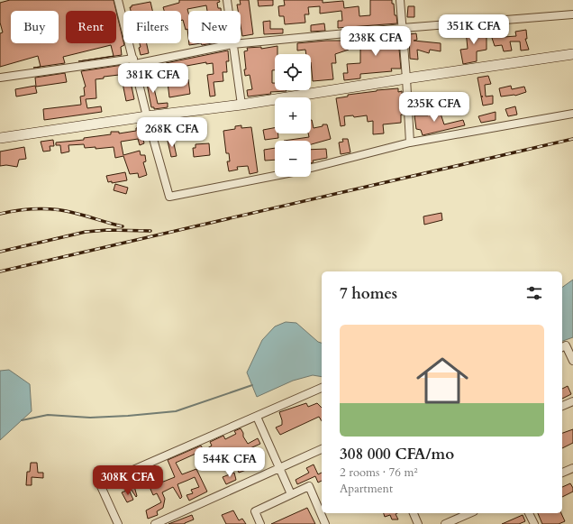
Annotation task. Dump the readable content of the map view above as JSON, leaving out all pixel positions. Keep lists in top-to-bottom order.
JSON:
{
  "page": {
    "chip": [
      "Buy",
      "Rent",
      "Filters",
      "New"
    ],
    "price": [
      "351K CFA",
      "238K CFA",
      "381K CFA",
      "235K CFA",
      "268K CFA",
      "544K CFA",
      "308K CFA"
    ],
    "map_buttons": ["+", "−"],
    "heading": "7 homes",
    "list": [
      {
        "name": "308 000 CFA/mo",
        "note": "2 rooms · 76 m² · Apartment"
      }
    ]
  }
}
